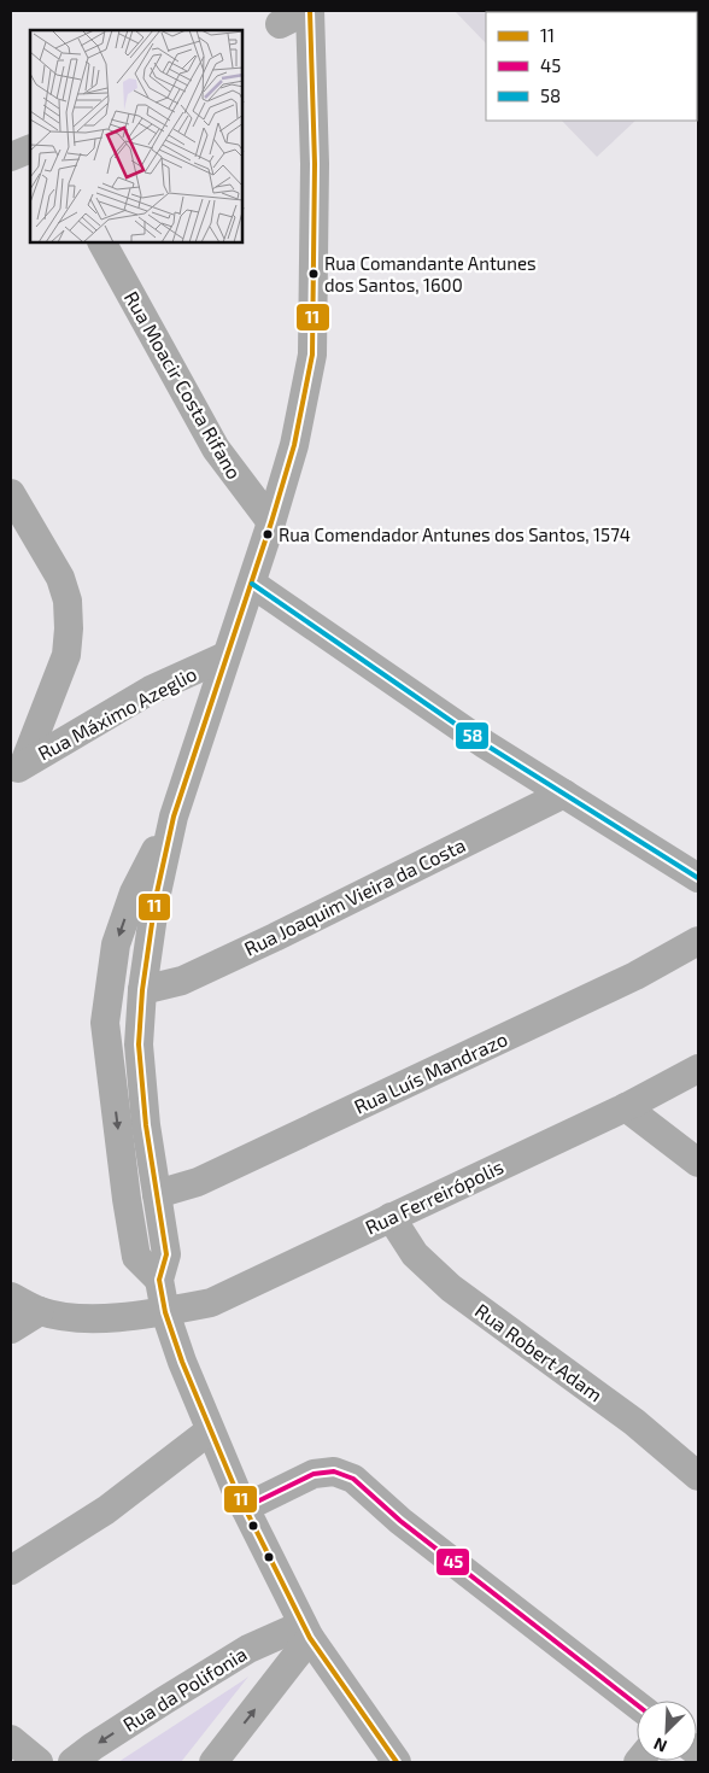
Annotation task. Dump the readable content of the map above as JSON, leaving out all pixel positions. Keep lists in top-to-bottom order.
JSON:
{
  "streets": {
    "street": [
      "Rua Moacir Costa Rifano",
      "Rua Máximo Azeglio",
      "Rua Joaquim Vieira da Costa",
      "Rua Luís Mandrazo",
      "Rua Ferreirópolis",
      "Rua Robert Adam",
      "Rua da Polifonia"
    ]
  },
  "crossings": [
    ["Rua Ferreirópolis", "Rua Robert Adam"]
  ],
  "places": ["Rua Comandante Antunes dos Santos, 1600", "Rua Comendador Antunes dos Santos, 1574"],
  "lines": ["transit line 11", "transit line 58", "transit line 45"],
  "legend": ["11", "45", "58"],
  "north": "bottom left"
}
